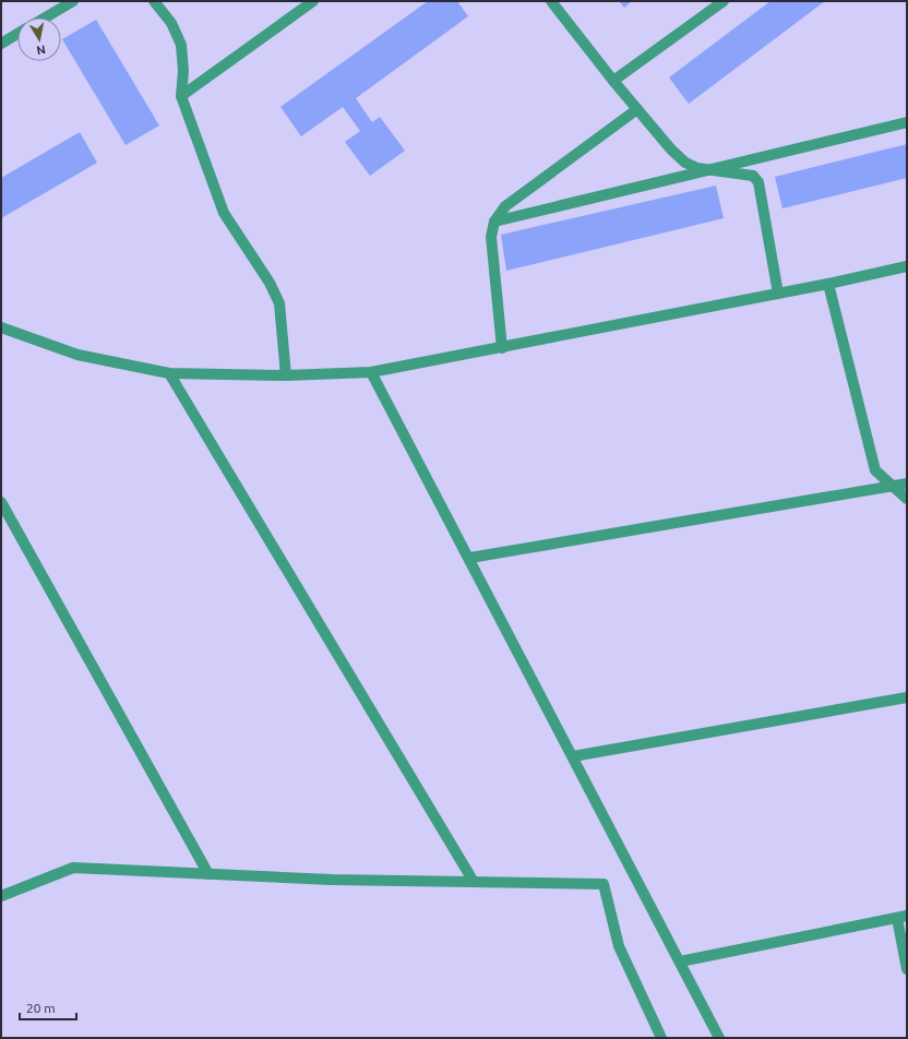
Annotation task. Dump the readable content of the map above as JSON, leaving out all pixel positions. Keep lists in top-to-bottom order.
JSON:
{
  "scale_bar": "20 m",
  "north": "bottom"
}
